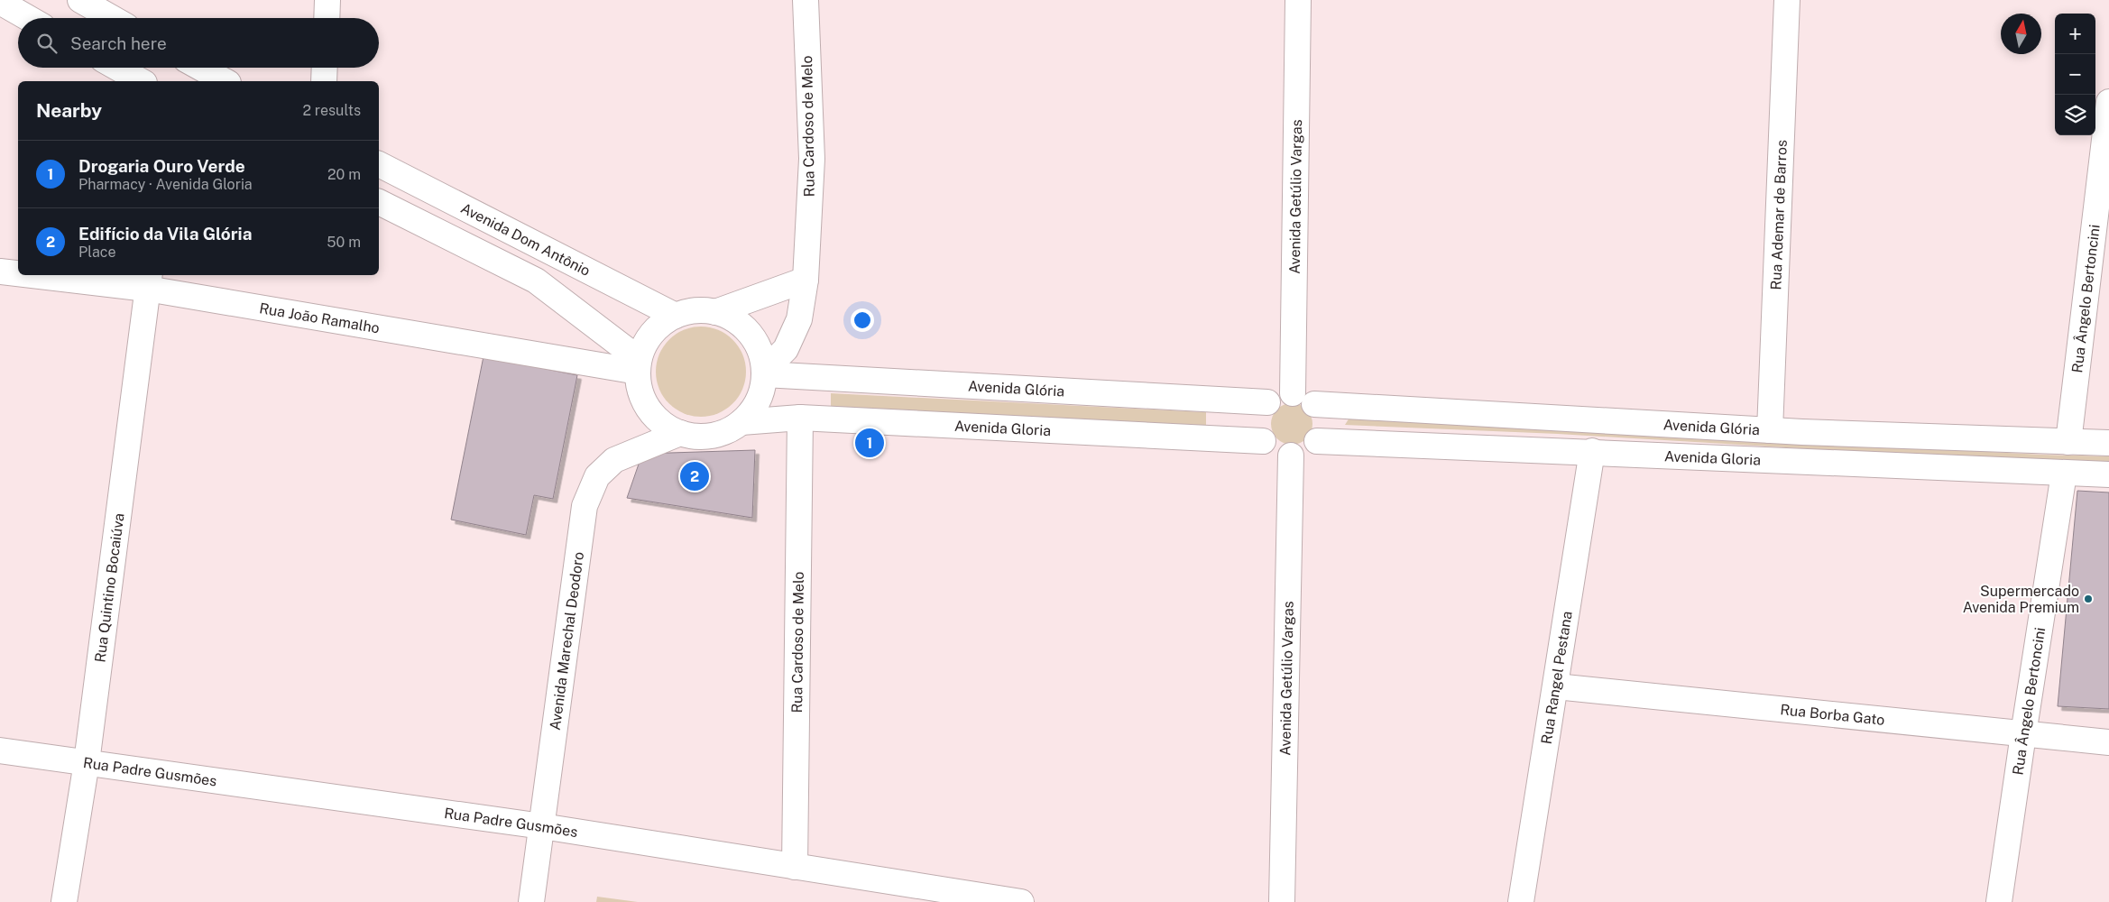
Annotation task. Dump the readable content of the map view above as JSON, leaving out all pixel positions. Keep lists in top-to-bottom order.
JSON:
{
  "streets": {
    "street": [
      "Rua Cardoso de Melo",
      "Avenida Getúlio Vargas",
      "Rua Ademar de Barros",
      "Avenida Dom Antônio",
      "Rua Ângelo Bertoncini",
      "Rua João Ramalho",
      "Avenida Glória",
      "Avenida Gloria",
      "Rua Quintino Bocaiúva",
      "Avenida Marechal Deodoro",
      "Rua Rangel Pestana",
      "Rua Borba Gato",
      "Rua Padre Gusmões"
    ]
  },
  "crossings": [
    ["Rua Cardoso de Melo", "Avenida Dom Antônio"],
    ["Rua Cardoso de Melo", "Rua João Ramalho"],
    ["Rua Cardoso de Melo", "Avenida Glória"],
    ["Rua Cardoso de Melo", "Avenida Gloria"],
    ["Rua Cardoso de Melo", "Avenida Marechal Deodoro"],
    ["Rua Cardoso de Melo", "Rua Padre Gusmões"],
    ["Avenida Getúlio Vargas", "Avenida Glória"],
    ["Avenida Getúlio Vargas", "Avenida Gloria"],
    ["Rua Ademar de Barros", "Avenida Glória"],
    ["Avenida Dom Antônio", "Rua João Ramalho"],
    ["Avenida Dom Antônio", "Avenida Glória"],
    ["Avenida Dom Antônio", "Avenida Gloria"],
    ["Avenida Dom Antônio", "Avenida Marechal Deodoro"],
    ["Rua Ângelo Bertoncini", "Avenida Glória"],
    ["Rua Ângelo Bertoncini", "Avenida Gloria"],
    ["Rua Ângelo Bertoncini", "Rua Borba Gato"],
    ["Rua João Ramalho", "Avenida Glória"],
    ["Rua João Ramalho", "Avenida Gloria"],
    ["Rua João Ramalho", "Rua Quintino Bocaiúva"],
    ["Rua João Ramalho", "Avenida Marechal Deodoro"],
    ["Avenida Glória", "Avenida Gloria"],
    ["Avenida Glória", "Avenida Marechal Deodoro"],
    ["Avenida Gloria", "Avenida Marechal Deodoro"],
    ["Avenida Gloria", "Rua Rangel Pestana"],
    ["Rua Quintino Bocaiúva", "Rua Padre Gusmões"],
    ["Avenida Marechal Deodoro", "Rua Padre Gusmões"],
    ["Rua Rangel Pestana", "Rua Borba Gato"]
  ],
  "places": ["Supermercado Avenida Premium"],
  "north": "top",
  "page": {
    "map_buttons": ["+", "−"],
    "search": "Search here",
    "heading": ["Nearby", "2 results"],
    "list": [
      {
        "mark": "1",
        "name": "Drogaria Ouro Verde",
        "note": "Pharmacy · Avenida Gloria",
        "value": "20 m"
      },
      {
        "mark": "2",
        "name": "Edifício da Vila Glória",
        "note": "Place",
        "value": "50 m"
      }
    ],
    "pins": ["1", "2"]
  }
}
